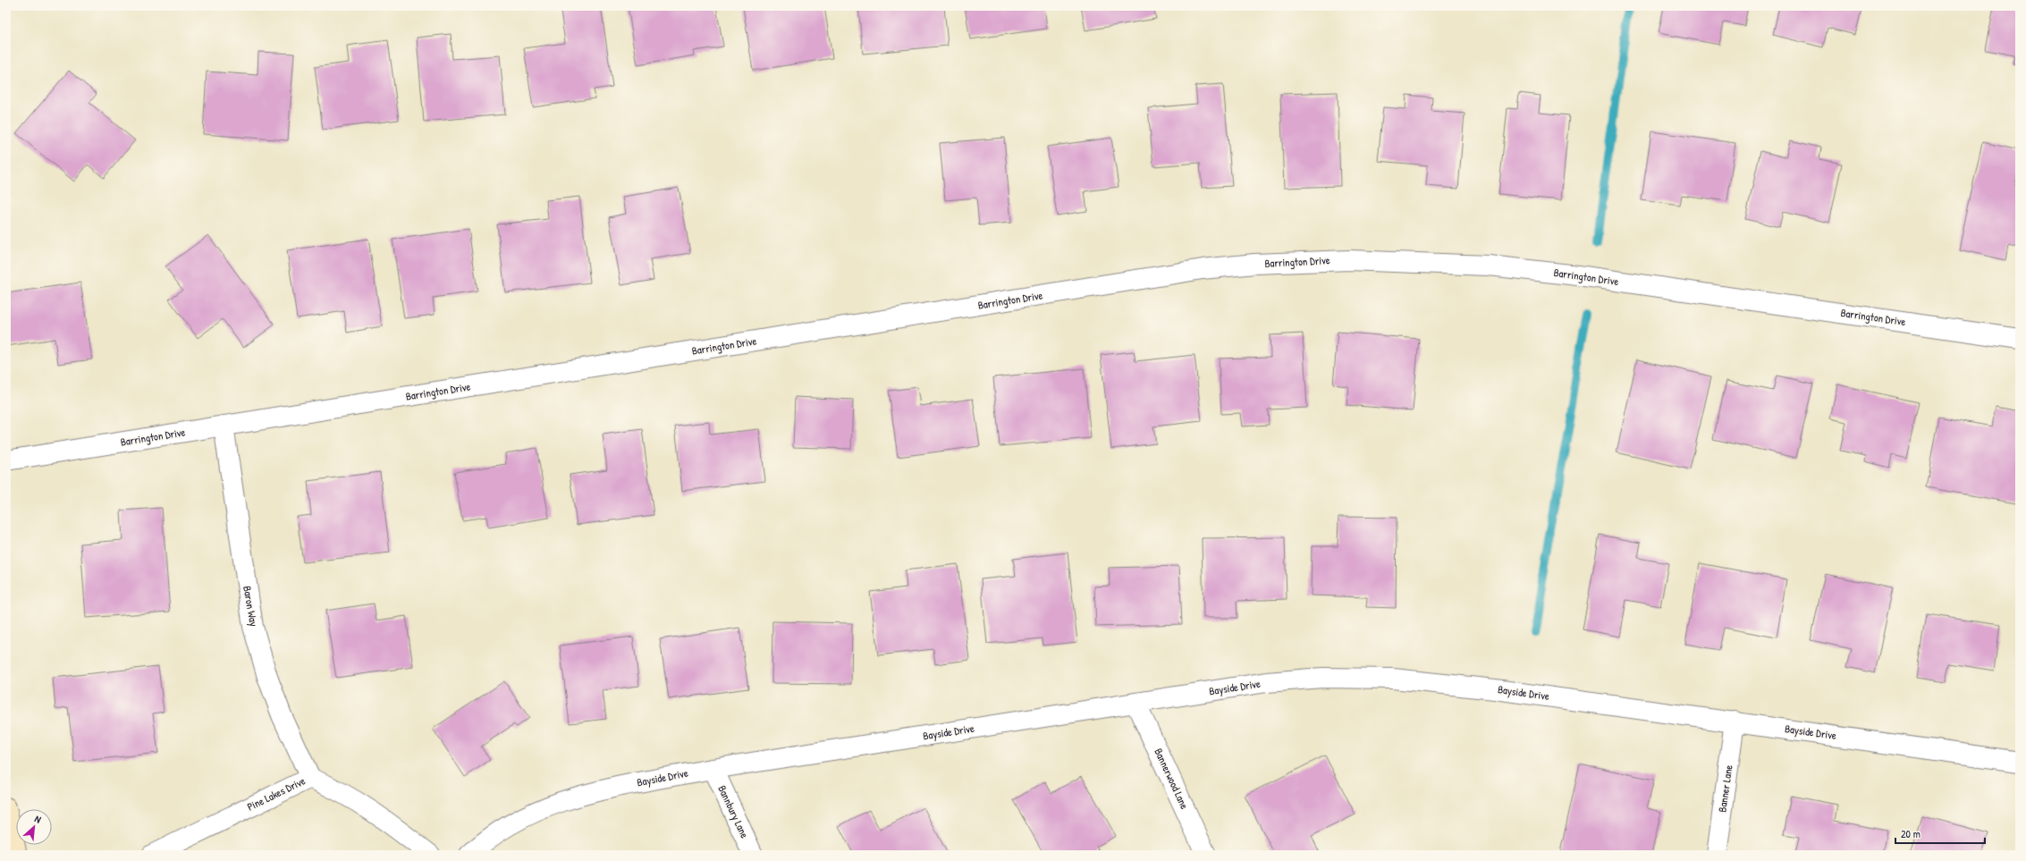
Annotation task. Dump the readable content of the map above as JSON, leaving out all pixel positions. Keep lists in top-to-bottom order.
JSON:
{
  "streets": {
    "street": [
      "Barrington Drive",
      "Baron Way",
      "Bayside Drive",
      "Bannerwood Lane",
      "Banner Lane",
      "Pine Lakes Drive",
      "Bannbury Lane"
    ]
  },
  "crossings": [
    ["Barrington Drive", "Baron Way"],
    ["Baron Way", "Pine Lakes Drive"],
    ["Bayside Drive", "Bannerwood Lane"],
    ["Bayside Drive", "Banner Lane"],
    ["Bayside Drive", "Bannbury Lane"]
  ],
  "scale_bar": "20 m",
  "north": "top right"
}
